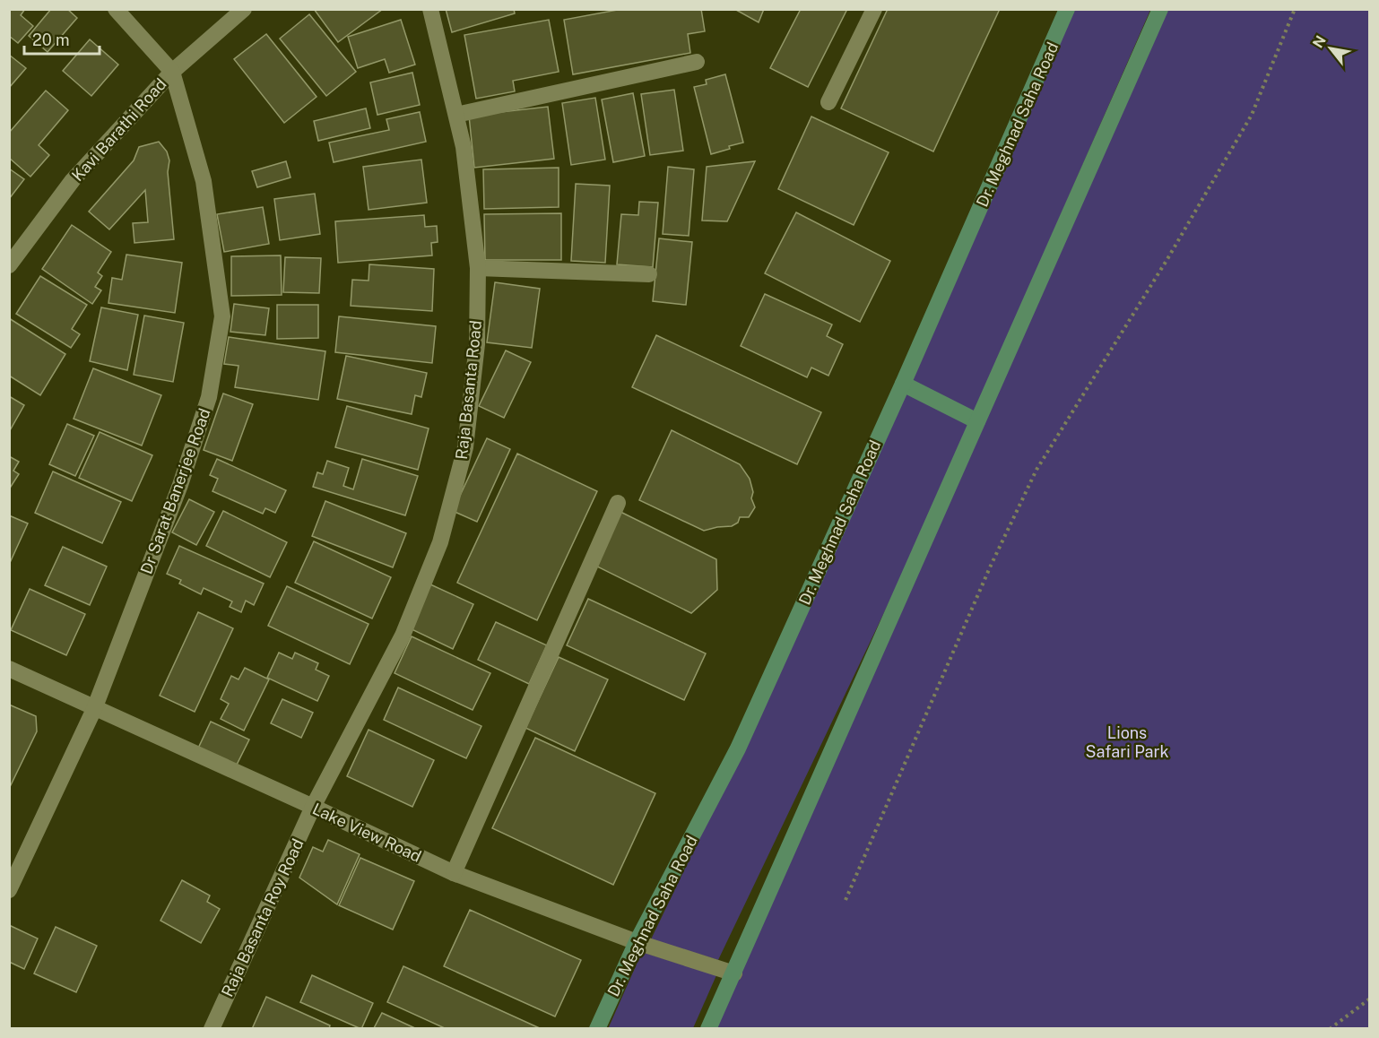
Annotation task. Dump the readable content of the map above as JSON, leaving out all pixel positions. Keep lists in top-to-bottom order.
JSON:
{
  "streets": {
    "street": [
      "Dr. Meghnad Saha Road",
      "Kavi Barathi Road",
      "Raja Basanta Road",
      "Dr Sarat Banerjee Road",
      "Lake View Road",
      "Raja Basanta Roy Road"
    ]
  },
  "crossings": [
    ["Dr. Meghnad Saha Road", "Lake View Road"],
    ["Kavi Barathi Road", "Dr Sarat Banerjee Road"],
    ["Raja Basanta Road", "Lake View Road"],
    ["Raja Basanta Road", "Raja Basanta Roy Road"],
    ["Dr Sarat Banerjee Road", "Lake View Road"],
    ["Lake View Road", "Raja Basanta Roy Road"]
  ],
  "parks": ["Lions Safari Park"],
  "scale_bar": "20 m",
  "north": "top left"
}
